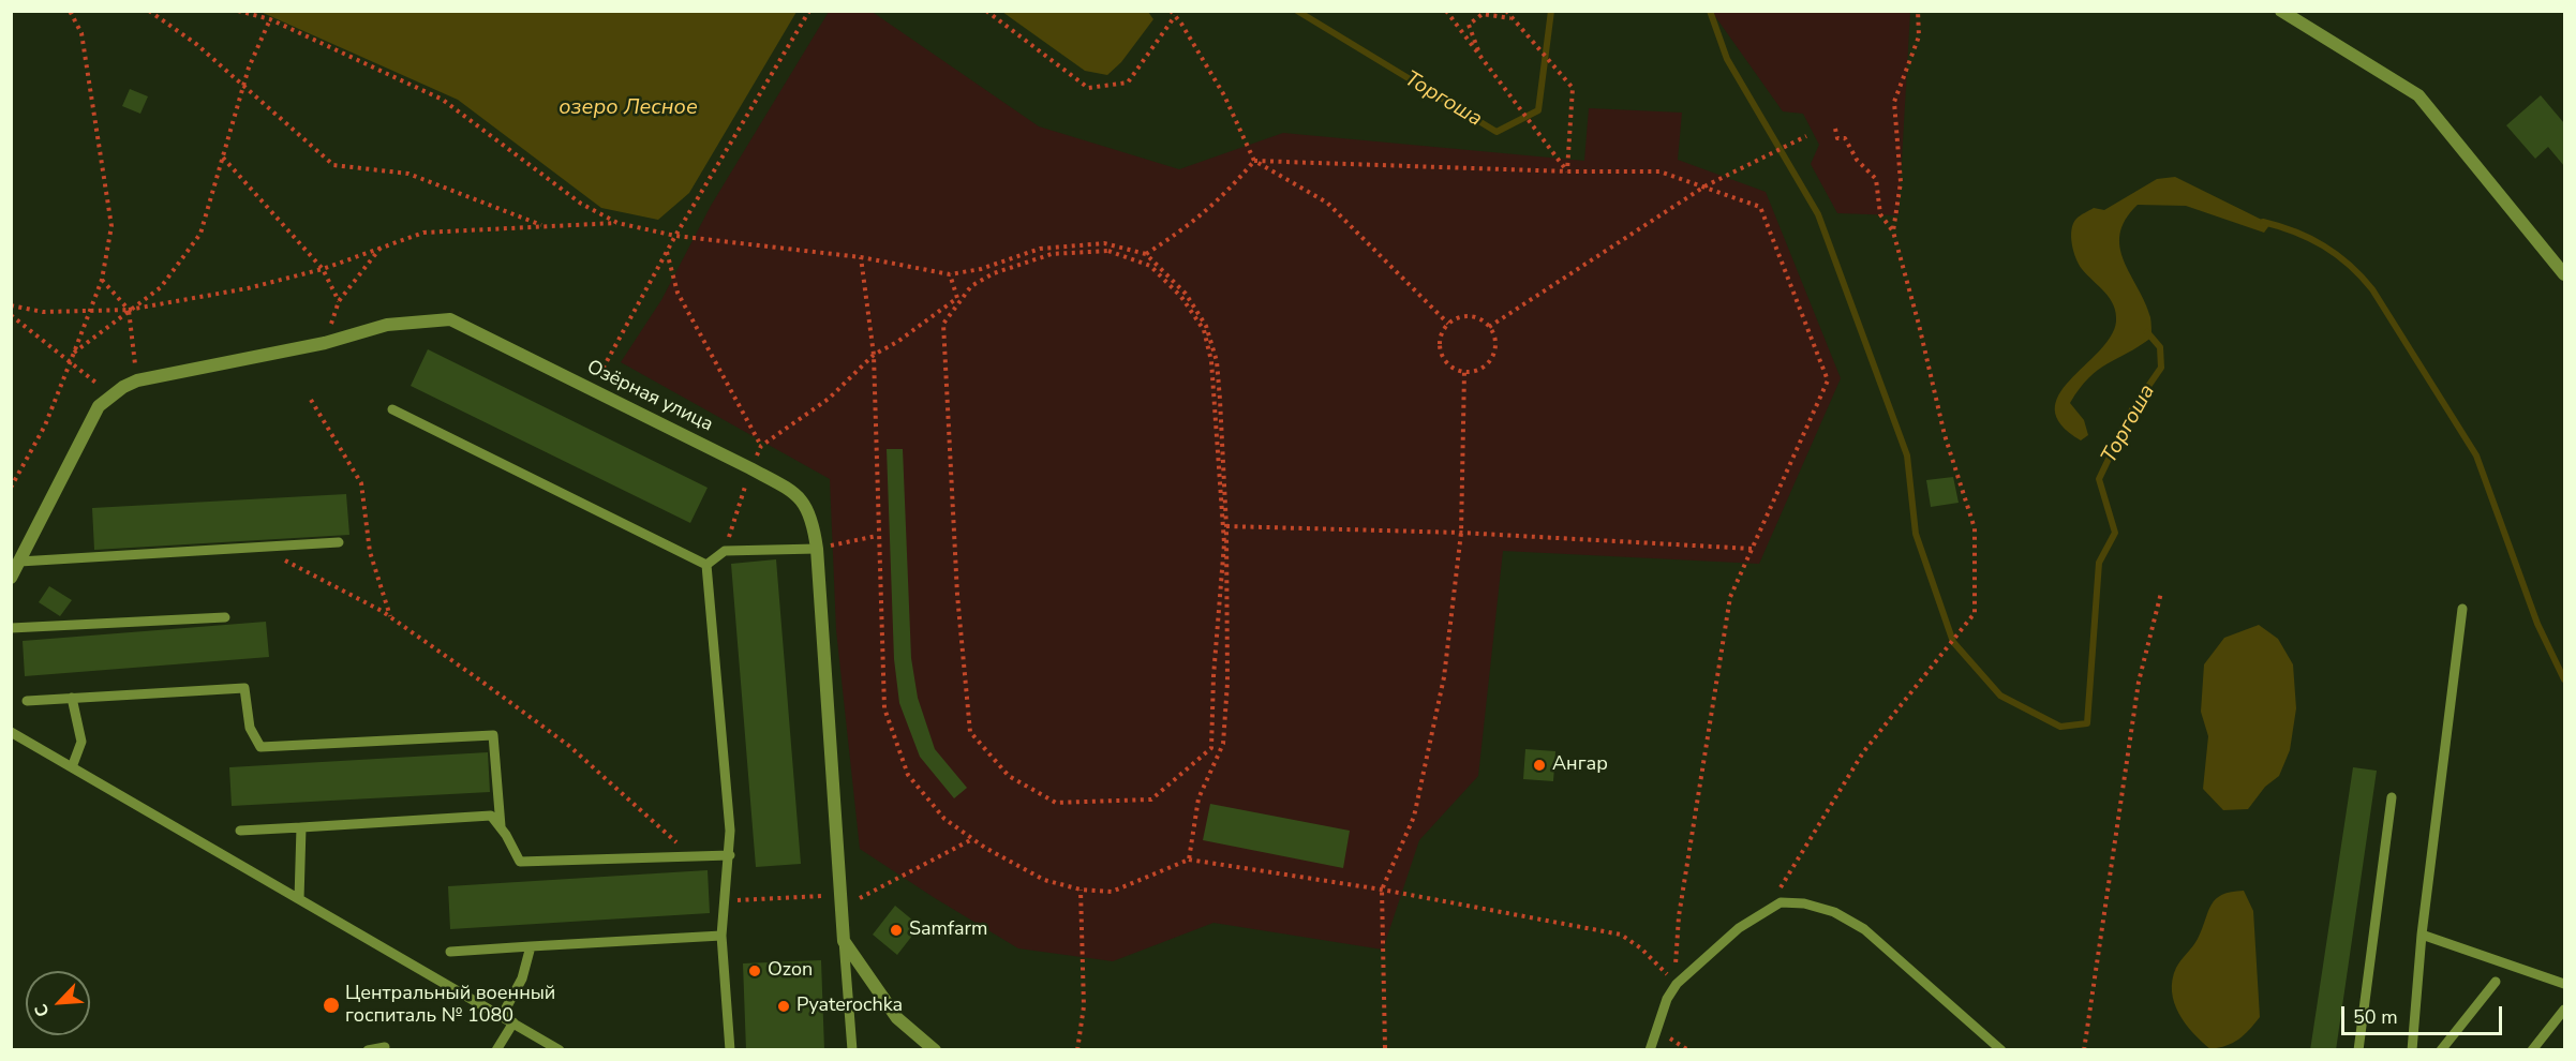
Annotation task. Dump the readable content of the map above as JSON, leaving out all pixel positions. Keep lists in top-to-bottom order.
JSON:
{
  "streets": {
    "street": ["Озёрная улица"]
  },
  "water": ["Торгоша", "озеро Лесное"],
  "places": [
    "Ангар",
    "Samfarm",
    "Ozon",
    "Центральный военный госпиталь № 1080",
    "Pyaterochka"
  ],
  "scale_bar": "50 m",
  "north": "bottom left"
}
